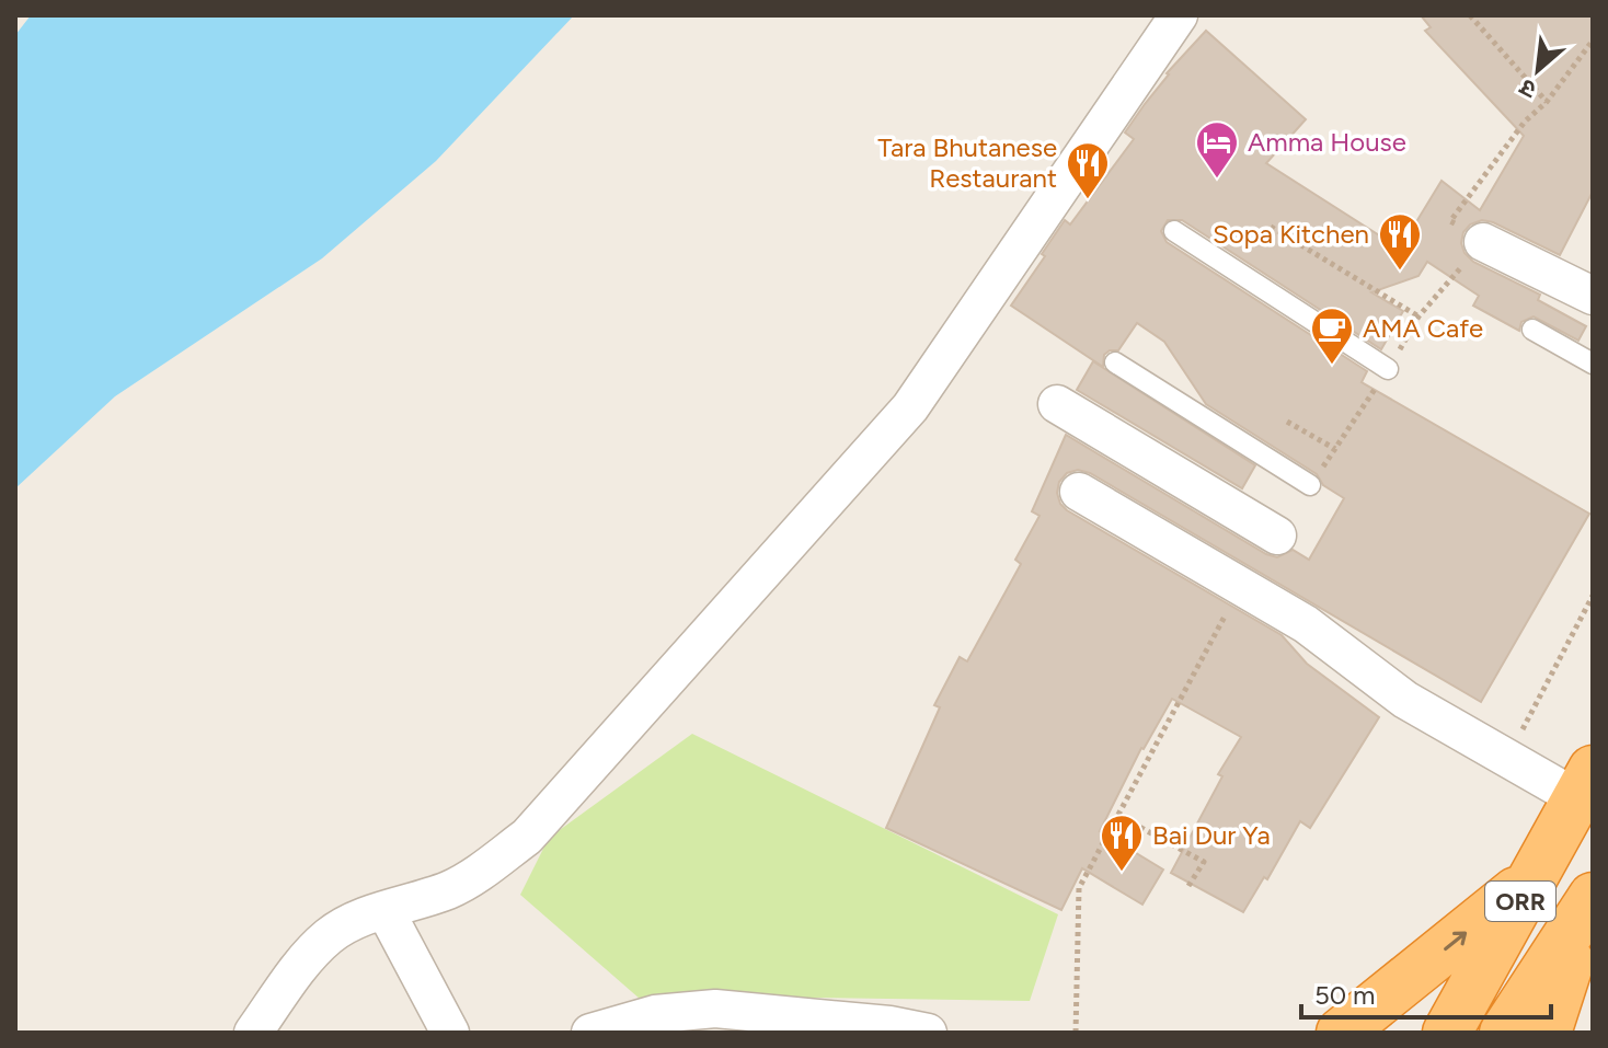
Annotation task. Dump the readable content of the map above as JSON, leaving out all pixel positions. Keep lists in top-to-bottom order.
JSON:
{
  "streets": {
    "highway": ["ORR"]
  },
  "places": {
    "hotel": ["Amma House"],
    "restaurant": ["Tara Bhutanese Restaurant", "Sopa Kitchen", "Bai Dur Ya"],
    "cafe": ["AMA Cafe"]
  },
  "scale_bar": "50 m",
  "north": "bottom left"
}
